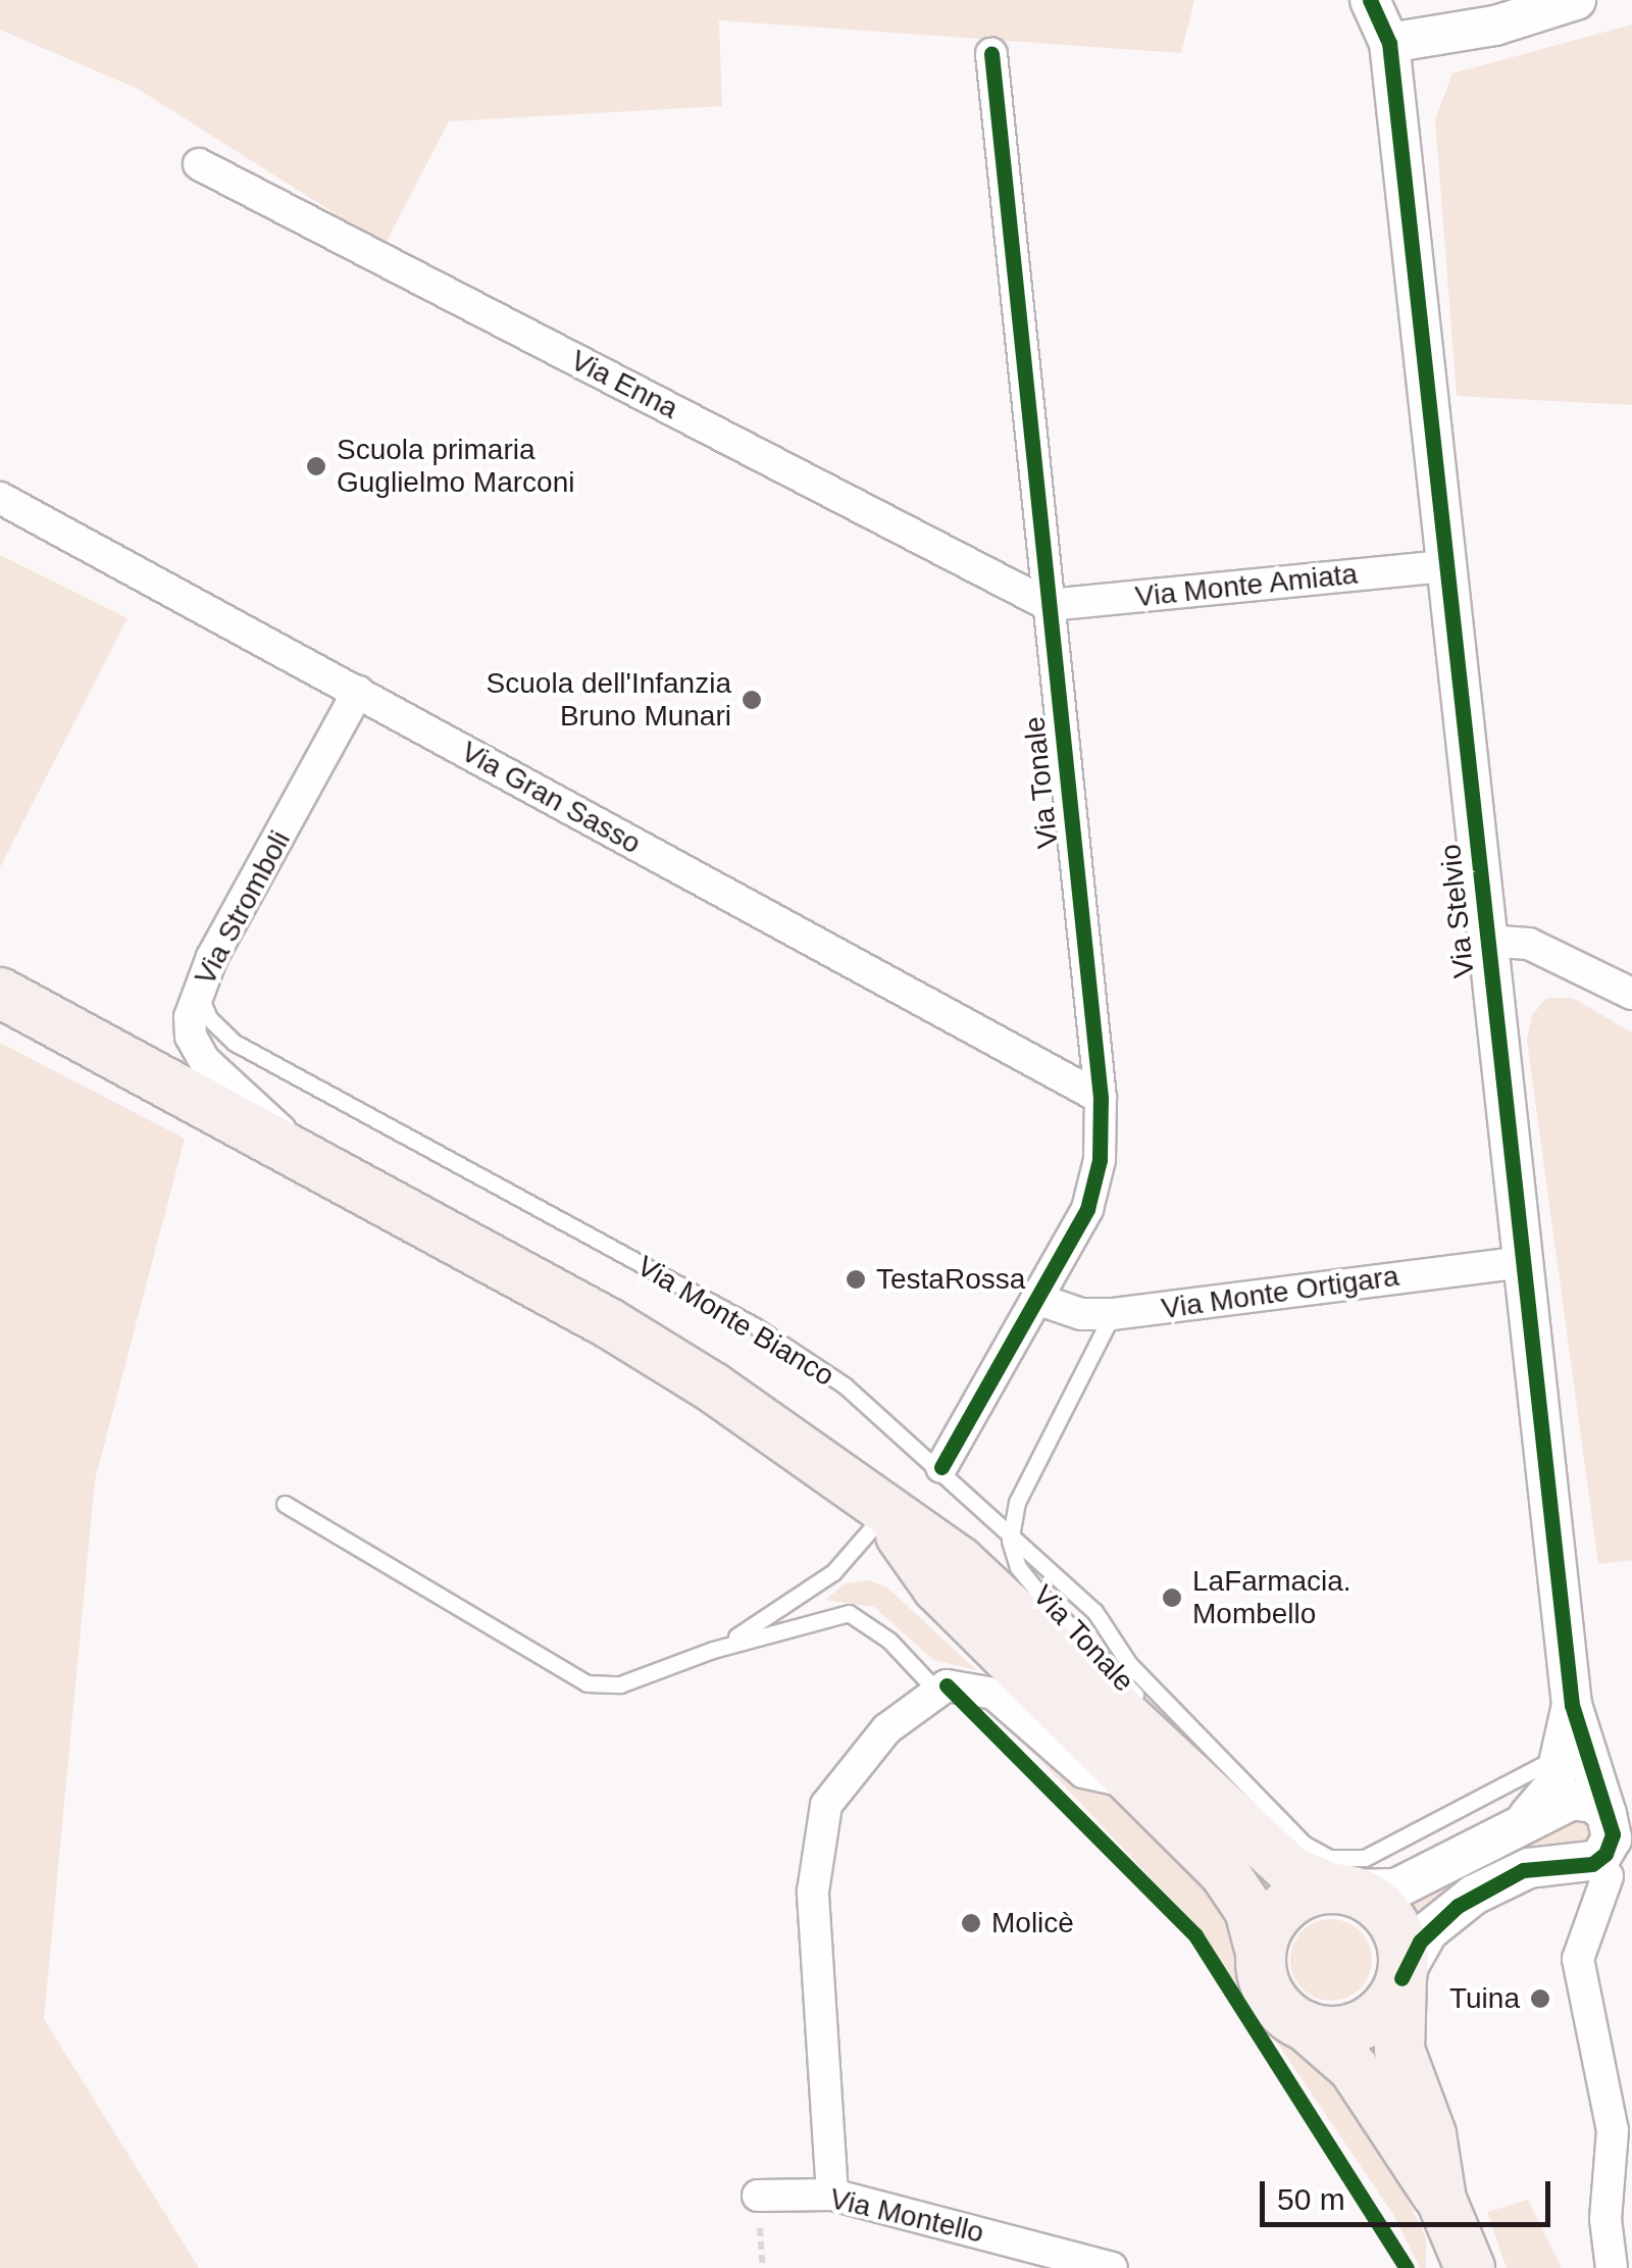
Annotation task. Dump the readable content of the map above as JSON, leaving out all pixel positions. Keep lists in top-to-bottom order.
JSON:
{
  "streets": {
    "street": [
      "Via Enna",
      "Via Monte Amiata",
      "Via Tonale",
      "Via Gran Sasso",
      "Via Stromboli",
      "Via Stelvio",
      "Via Monte Ortigara",
      "Via Montello"
    ],
    "lane": ["Via Monte Bianco"]
  },
  "crossings": [
    ["Via Enna", "Via Monte Amiata"],
    ["Via Enna", "Via Tonale"],
    ["Via Monte Amiata", "Via Tonale"],
    ["Via Monte Amiata", "Via Stelvio"],
    ["Via Tonale", "Via Gran Sasso"],
    ["Via Tonale", "Via Monte Ortigara"],
    ["Via Tonale", "Via Monte Bianco"],
    ["Via Gran Sasso", "Via Stromboli"],
    ["Via Stromboli", "Via Monte Bianco"],
    ["Via Stelvio", "Via Monte Ortigara"],
    ["Via Stelvio", "Via Monte Bianco"]
  ],
  "places": [
    "Scuola primaria Guglielmo Marconi",
    "Scuola dell'Infanzia Bruno Munari",
    "TestaRossa",
    "LaFarmacia. Mombello",
    "Molicè",
    "Tuina"
  ],
  "scale_bar": "50 m"
}
